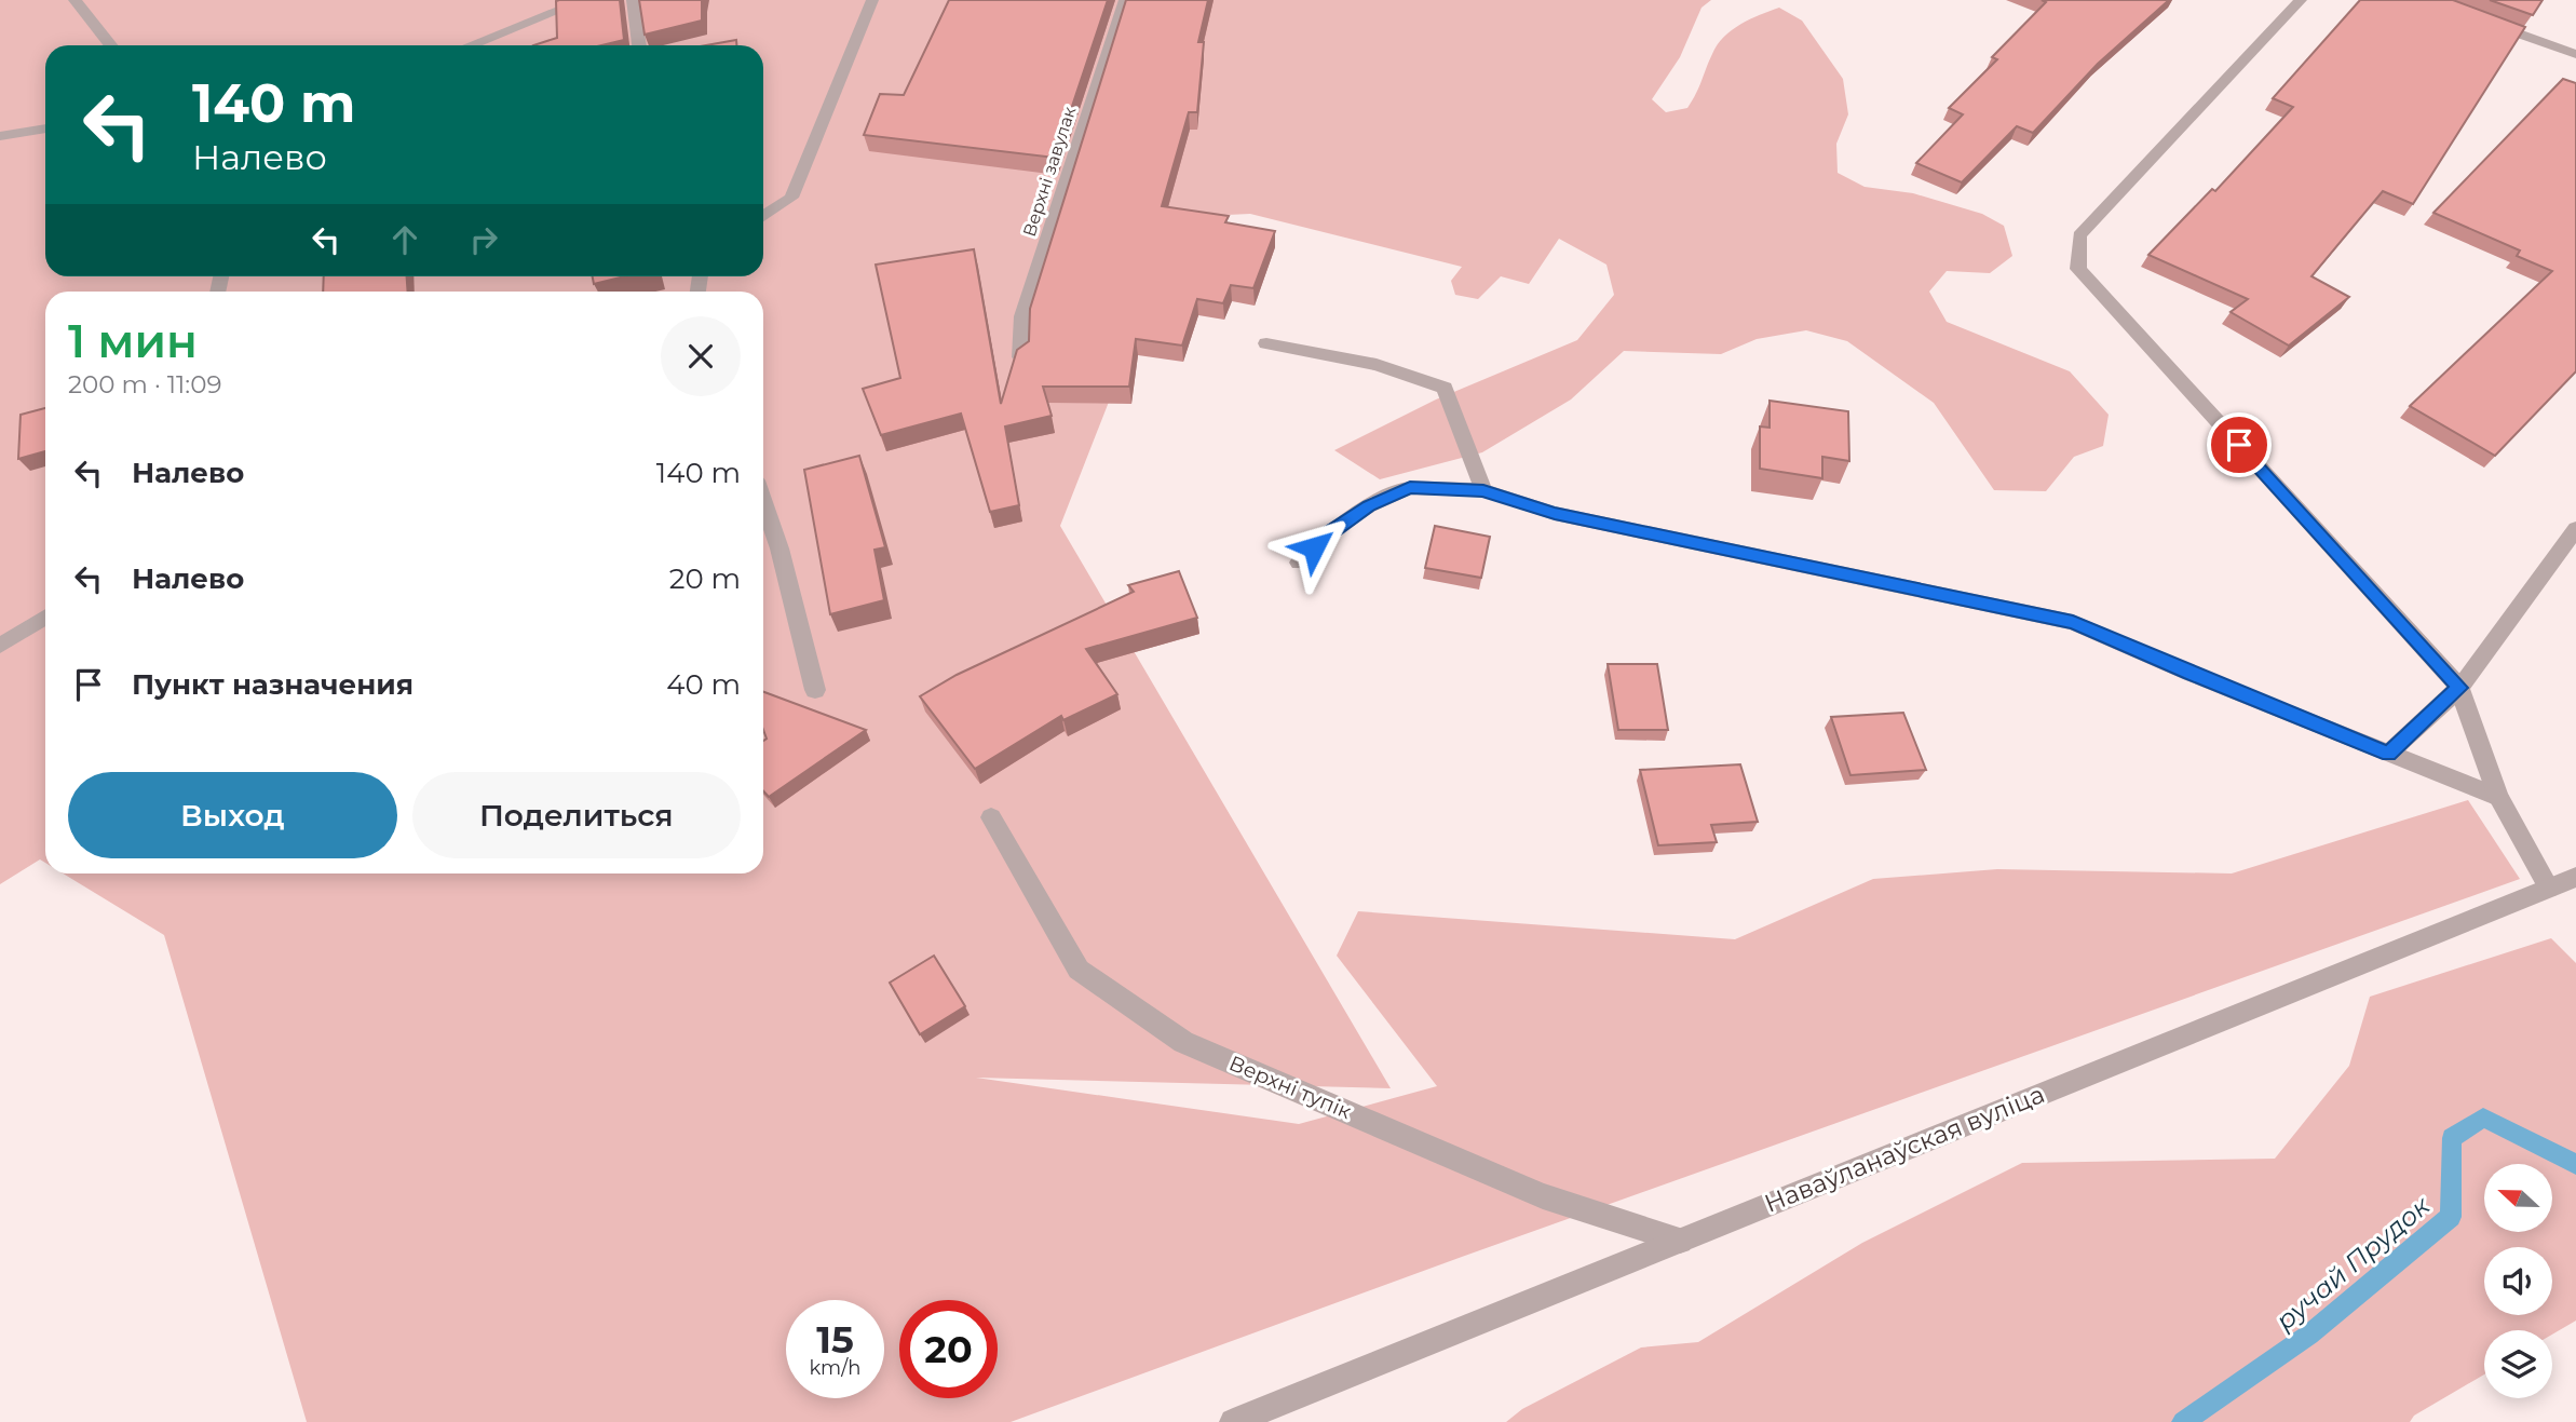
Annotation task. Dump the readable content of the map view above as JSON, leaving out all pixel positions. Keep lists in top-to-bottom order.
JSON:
{
  "streets": {
    "street": ["Верхні завулак", "Верхні тупік", "Наваўланаўская вуліца"]
  },
  "crossings": [
    ["Верхні тупік", "Наваўланаўская вуліца"]
  ],
  "water": ["ручай Прудок"],
  "north": "left",
  "page": {
    "turn": ["140 m", "Налево"],
    "heading": ["1 мин", "200 m · 11:09"],
    "list": [
      {
        "name": "Налево",
        "value": "140 m"
      },
      {
        "name": "Налево",
        "value": "20 m"
      },
      {
        "name": "Пункт назначения",
        "value": "40 m"
      }
    ],
    "buttons": ["Выход", "Поделиться"],
    "speed": "15 km/h",
    "limit": "20"
  }
}
